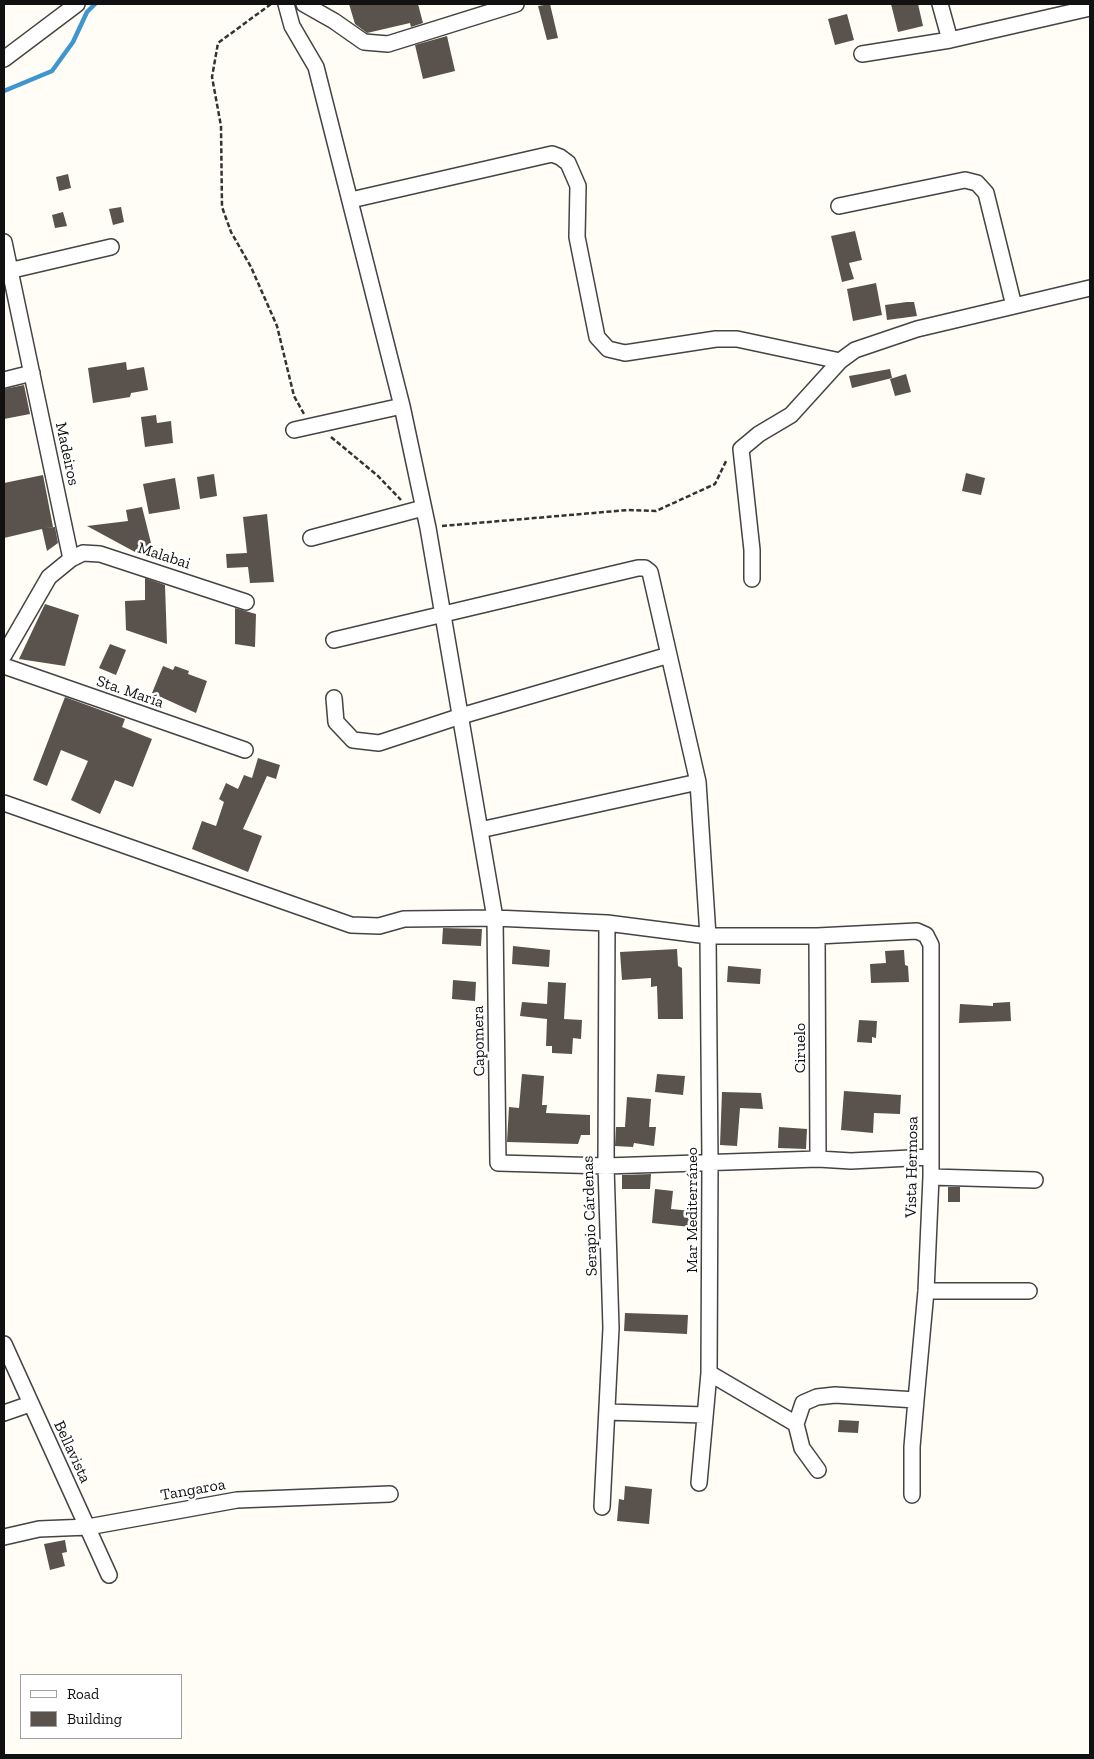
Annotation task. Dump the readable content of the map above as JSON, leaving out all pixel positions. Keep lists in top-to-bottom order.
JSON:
{
  "streets": {
    "street": [
      "Madeiros",
      "Malabai",
      "Sta. María",
      "Capomera",
      "Ciruelo",
      "Vista Hermosa",
      "Mar Mediterráneo",
      "Serapio Cárdenas",
      "Bellavista",
      "Tangaroa"
    ]
  },
  "crossings": [
    ["Madeiros", "Malabai"],
    ["Capomera", "Mar Mediterráneo"],
    ["Capomera", "Serapio Cárdenas"],
    ["Ciruelo", "Vista Hermosa"],
    ["Bellavista", "Tangaroa"]
  ],
  "legend": ["Road", "Building"]
}
